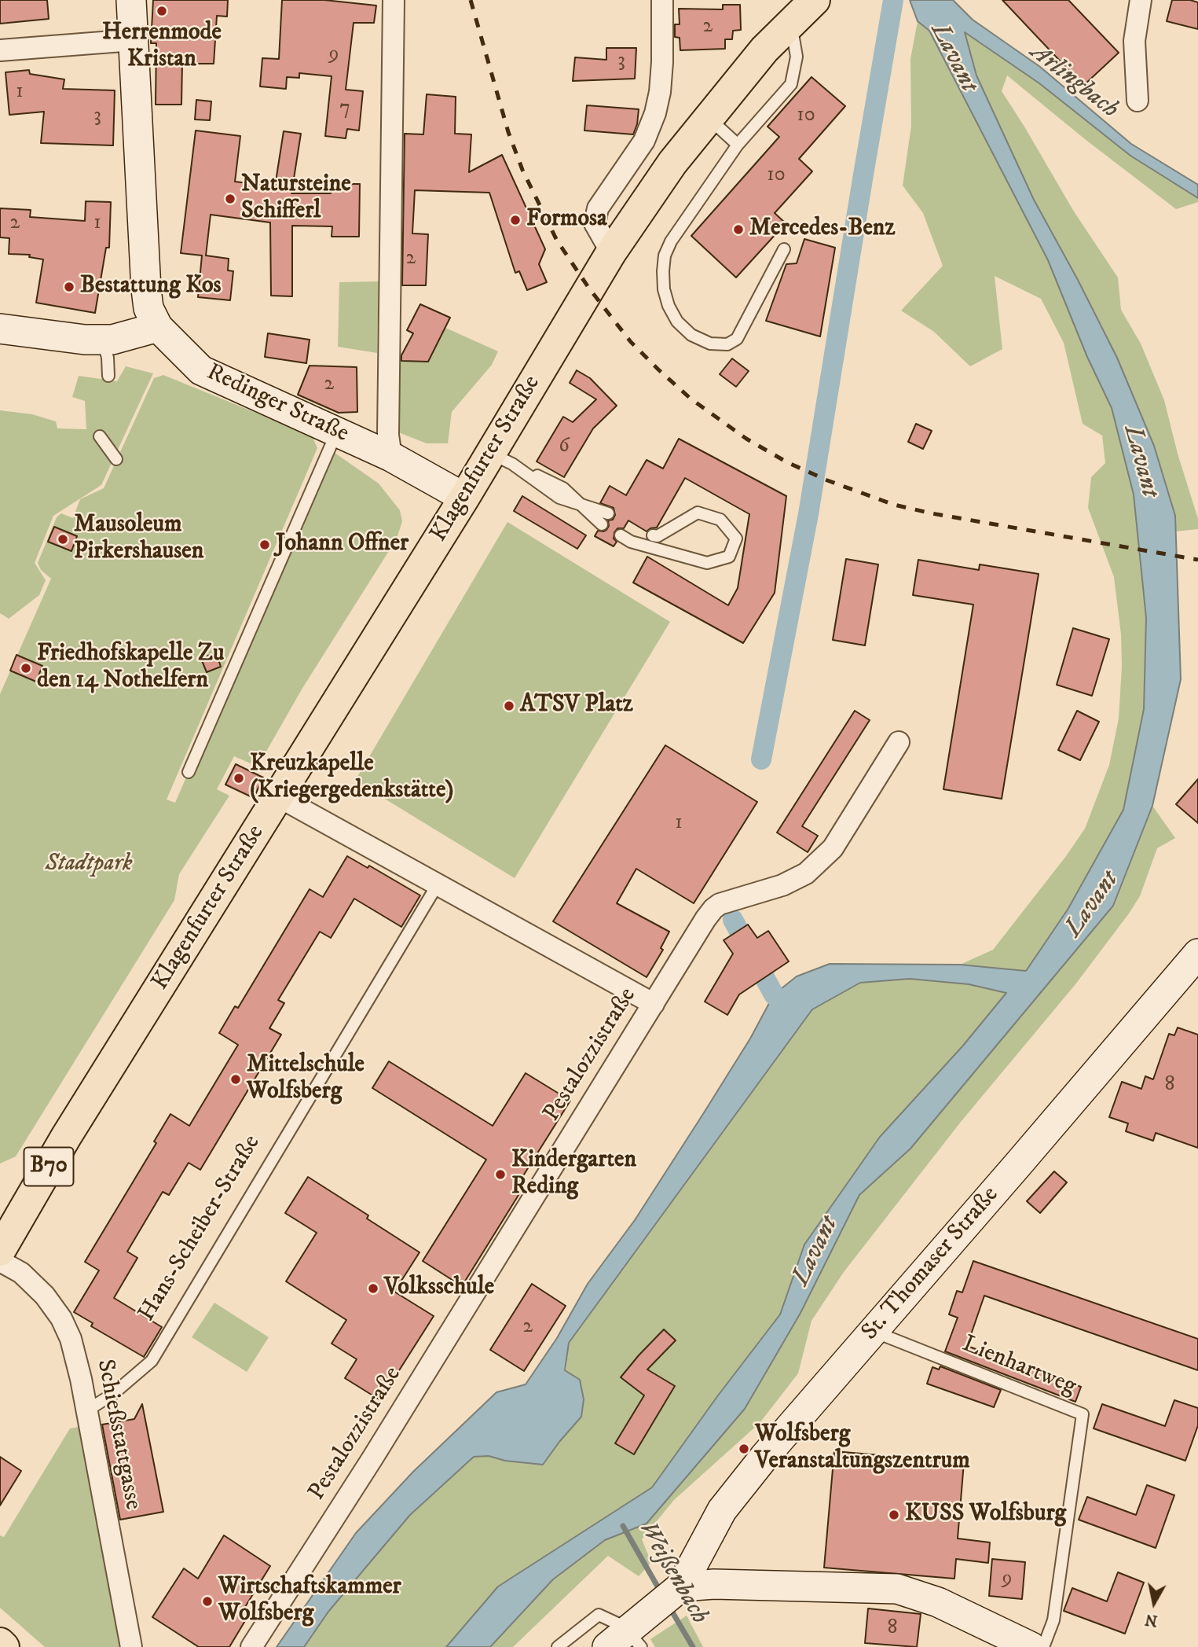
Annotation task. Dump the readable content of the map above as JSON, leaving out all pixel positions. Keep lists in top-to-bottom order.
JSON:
{
  "streets": {
    "main road": [
      "Redinger Straße",
      "Klagenfurter Straße",
      "B70",
      "St. Thomaser Straße"
    ],
    "street": ["Pestalozzistraße", "Schießstattgasse"],
    "lane": ["Hans-Scheiber-Straße", "Lienhartweg"]
  },
  "crossings": [
    ["Redinger Straße", "Klagenfurter Straße"],
    ["Hans-Scheiber-Straße", "Schießstattgasse"],
    ["St. Thomaser Straße", "Lienhartweg"]
  ],
  "water": ["Lavant", "Arlingbach", "Weißenbach"],
  "parks": ["Stadtpark"],
  "places": [
    "Herrenmode Kristan",
    "Natursteine Schifferl",
    "Formosa",
    "Mercedes-Benz",
    "Bestattung Kos",
    "Mausoleum Pirkershausen",
    "Johann Offner",
    "Friedhofskapelle Zu den 14 Nothelfern",
    "ATSV Platz",
    "Kreuzkapelle (Kriegergedenkstätte)",
    "Mittelschule Wolfsberg",
    "Kindergarten Reding",
    "Volksschule",
    "Wolfsberg Veranstaltungszentrum",
    "KUSS Wolfsburg",
    "Wirtschaftskammer Wolfsberg"
  ],
  "house_numbers": [
    "2",
    "9",
    "3",
    "1",
    "7",
    "10",
    "3",
    "10",
    "2",
    "1",
    "2",
    "2",
    "6",
    "1",
    "8",
    "2",
    "9",
    "8"
  ],
  "north": "bottom"
}
